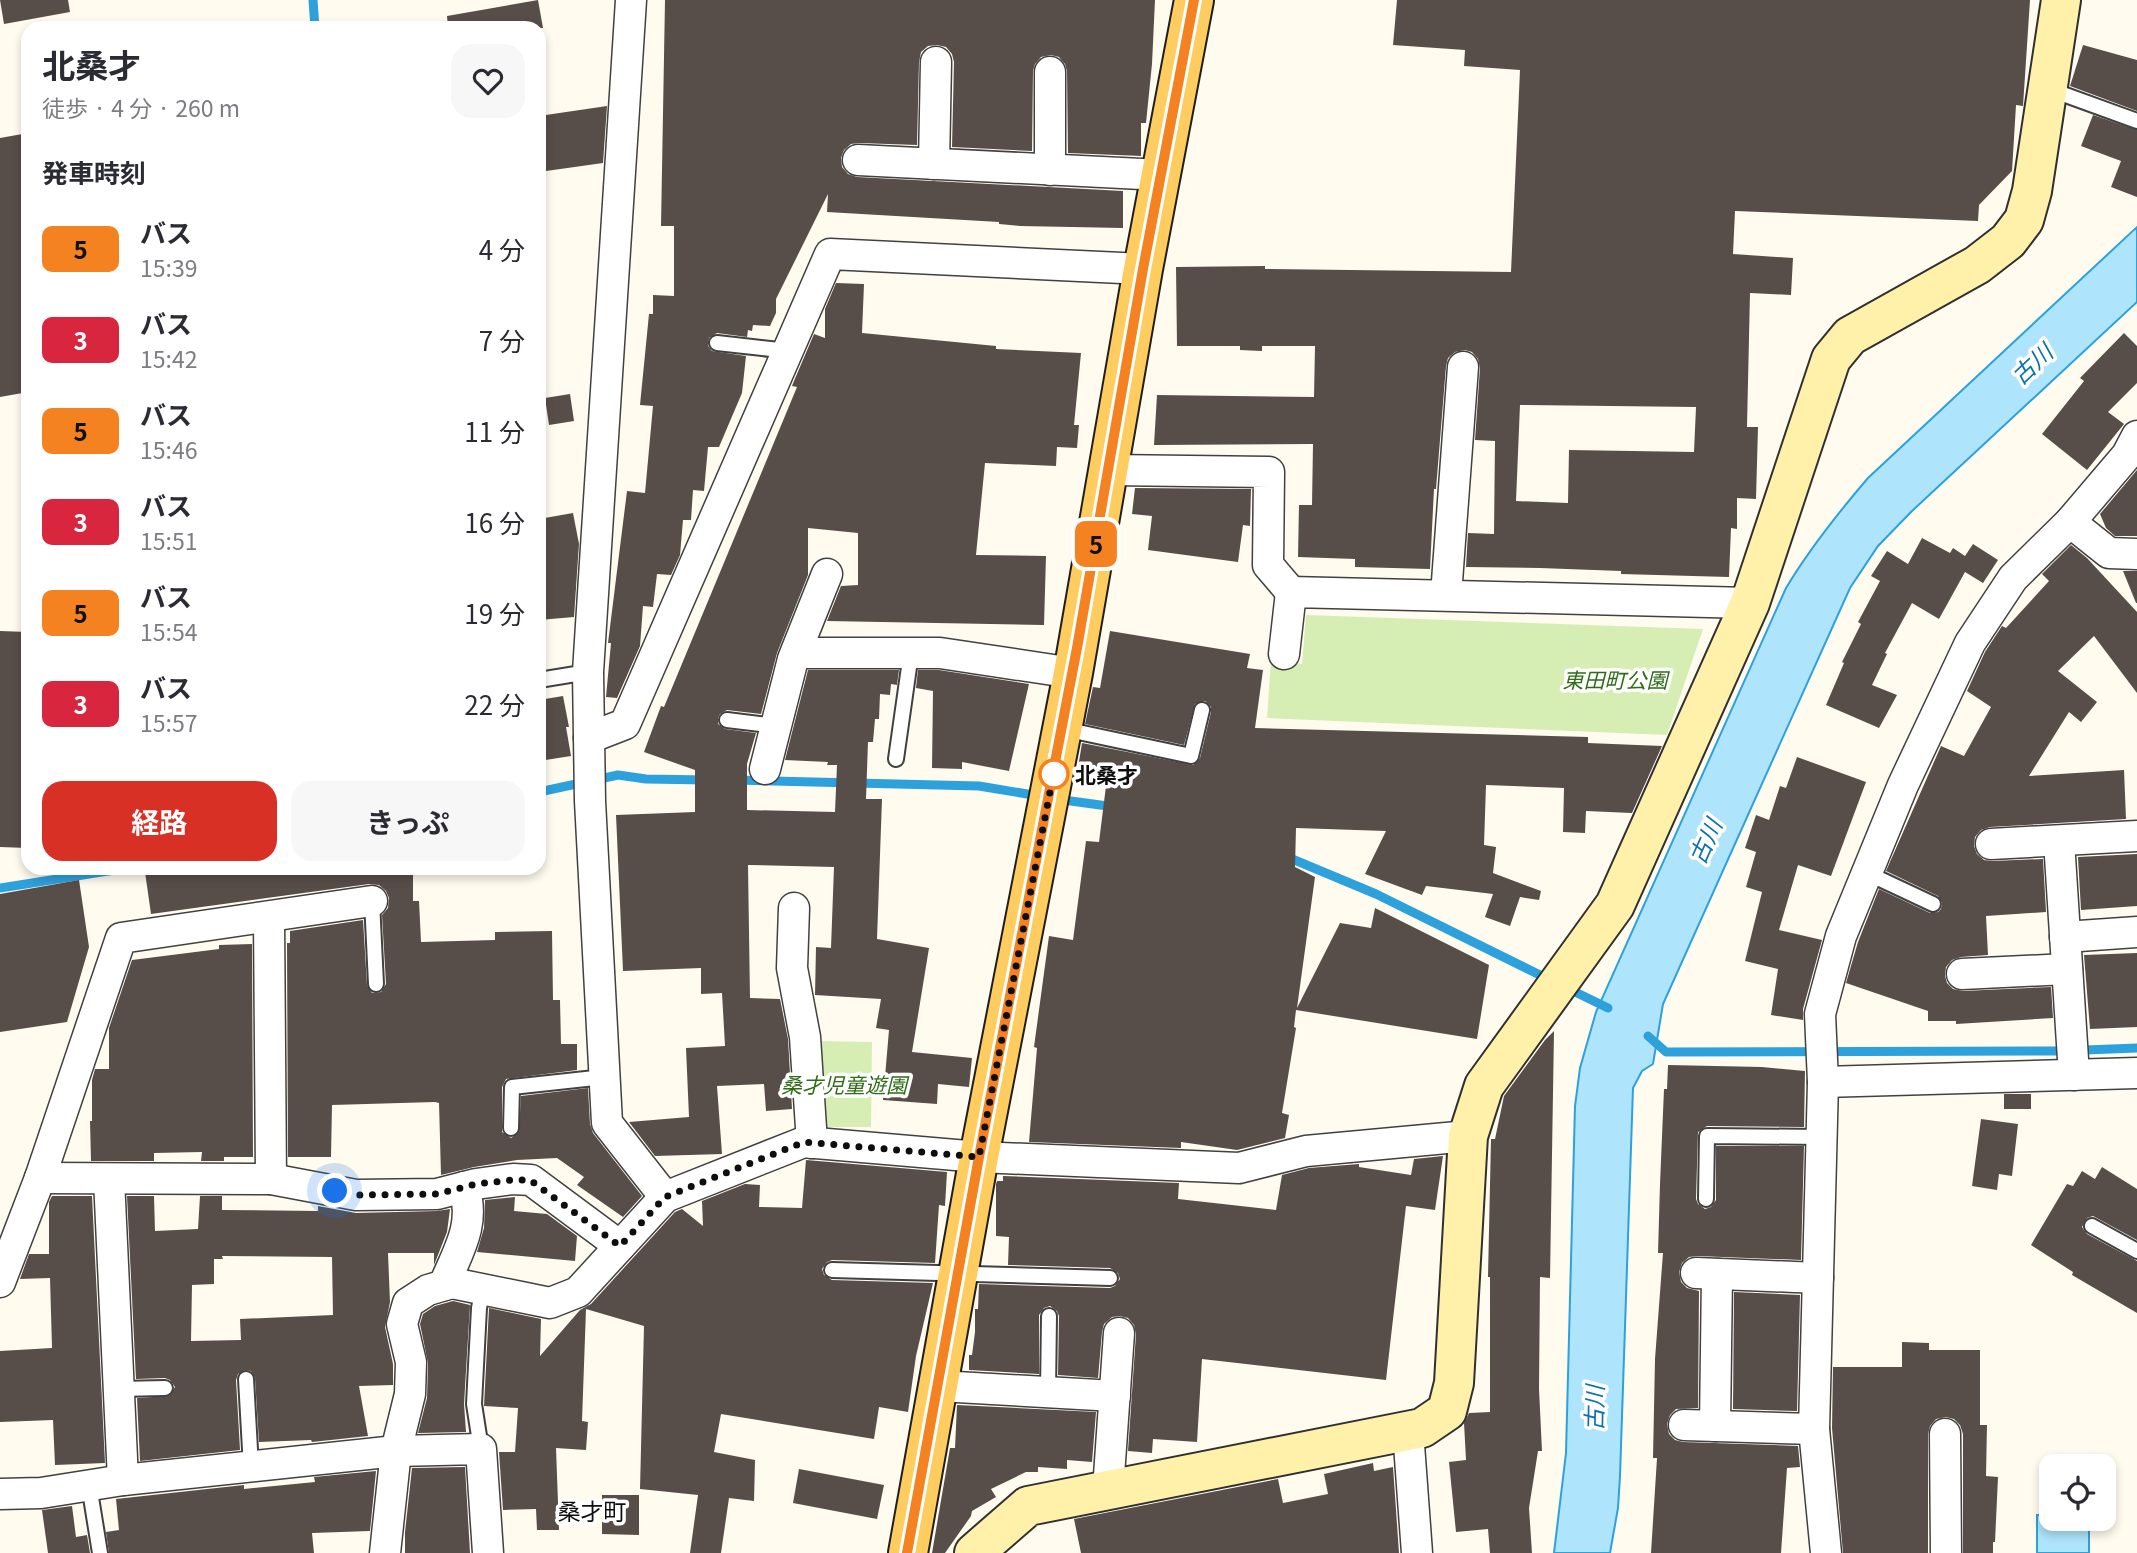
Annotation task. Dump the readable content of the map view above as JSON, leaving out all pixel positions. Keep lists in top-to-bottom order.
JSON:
{
  "districts": ["桑才町"],
  "water": ["古川"],
  "parks": ["東田町公園", "桑才児童遊園"],
  "places": ["北桑才"],
  "lines": ["bus line 5"],
  "page": {
    "on_map": "5",
    "heading": [
      ["北桑才", "徒歩 · 4 分 · 260 m"],
      "発車時刻"
    ],
    "list": [
      {
        "mark": "5",
        "name": "バス",
        "note": "15:39",
        "value": "4 分"
      },
      {
        "mark": "3",
        "name": "バス",
        "note": "15:42",
        "value": "7 分"
      },
      {
        "mark": "5",
        "name": "バス",
        "note": "15:46",
        "value": "11 分"
      },
      {
        "mark": "3",
        "name": "バス",
        "note": "15:51",
        "value": "16 分"
      },
      {
        "mark": "5",
        "name": "バス",
        "note": "15:54",
        "value": "19 分"
      },
      {
        "mark": "3",
        "name": "バス",
        "note": "15:57",
        "value": "22 分"
      }
    ],
    "buttons": ["経路", "きっぷ"]
  }
}
